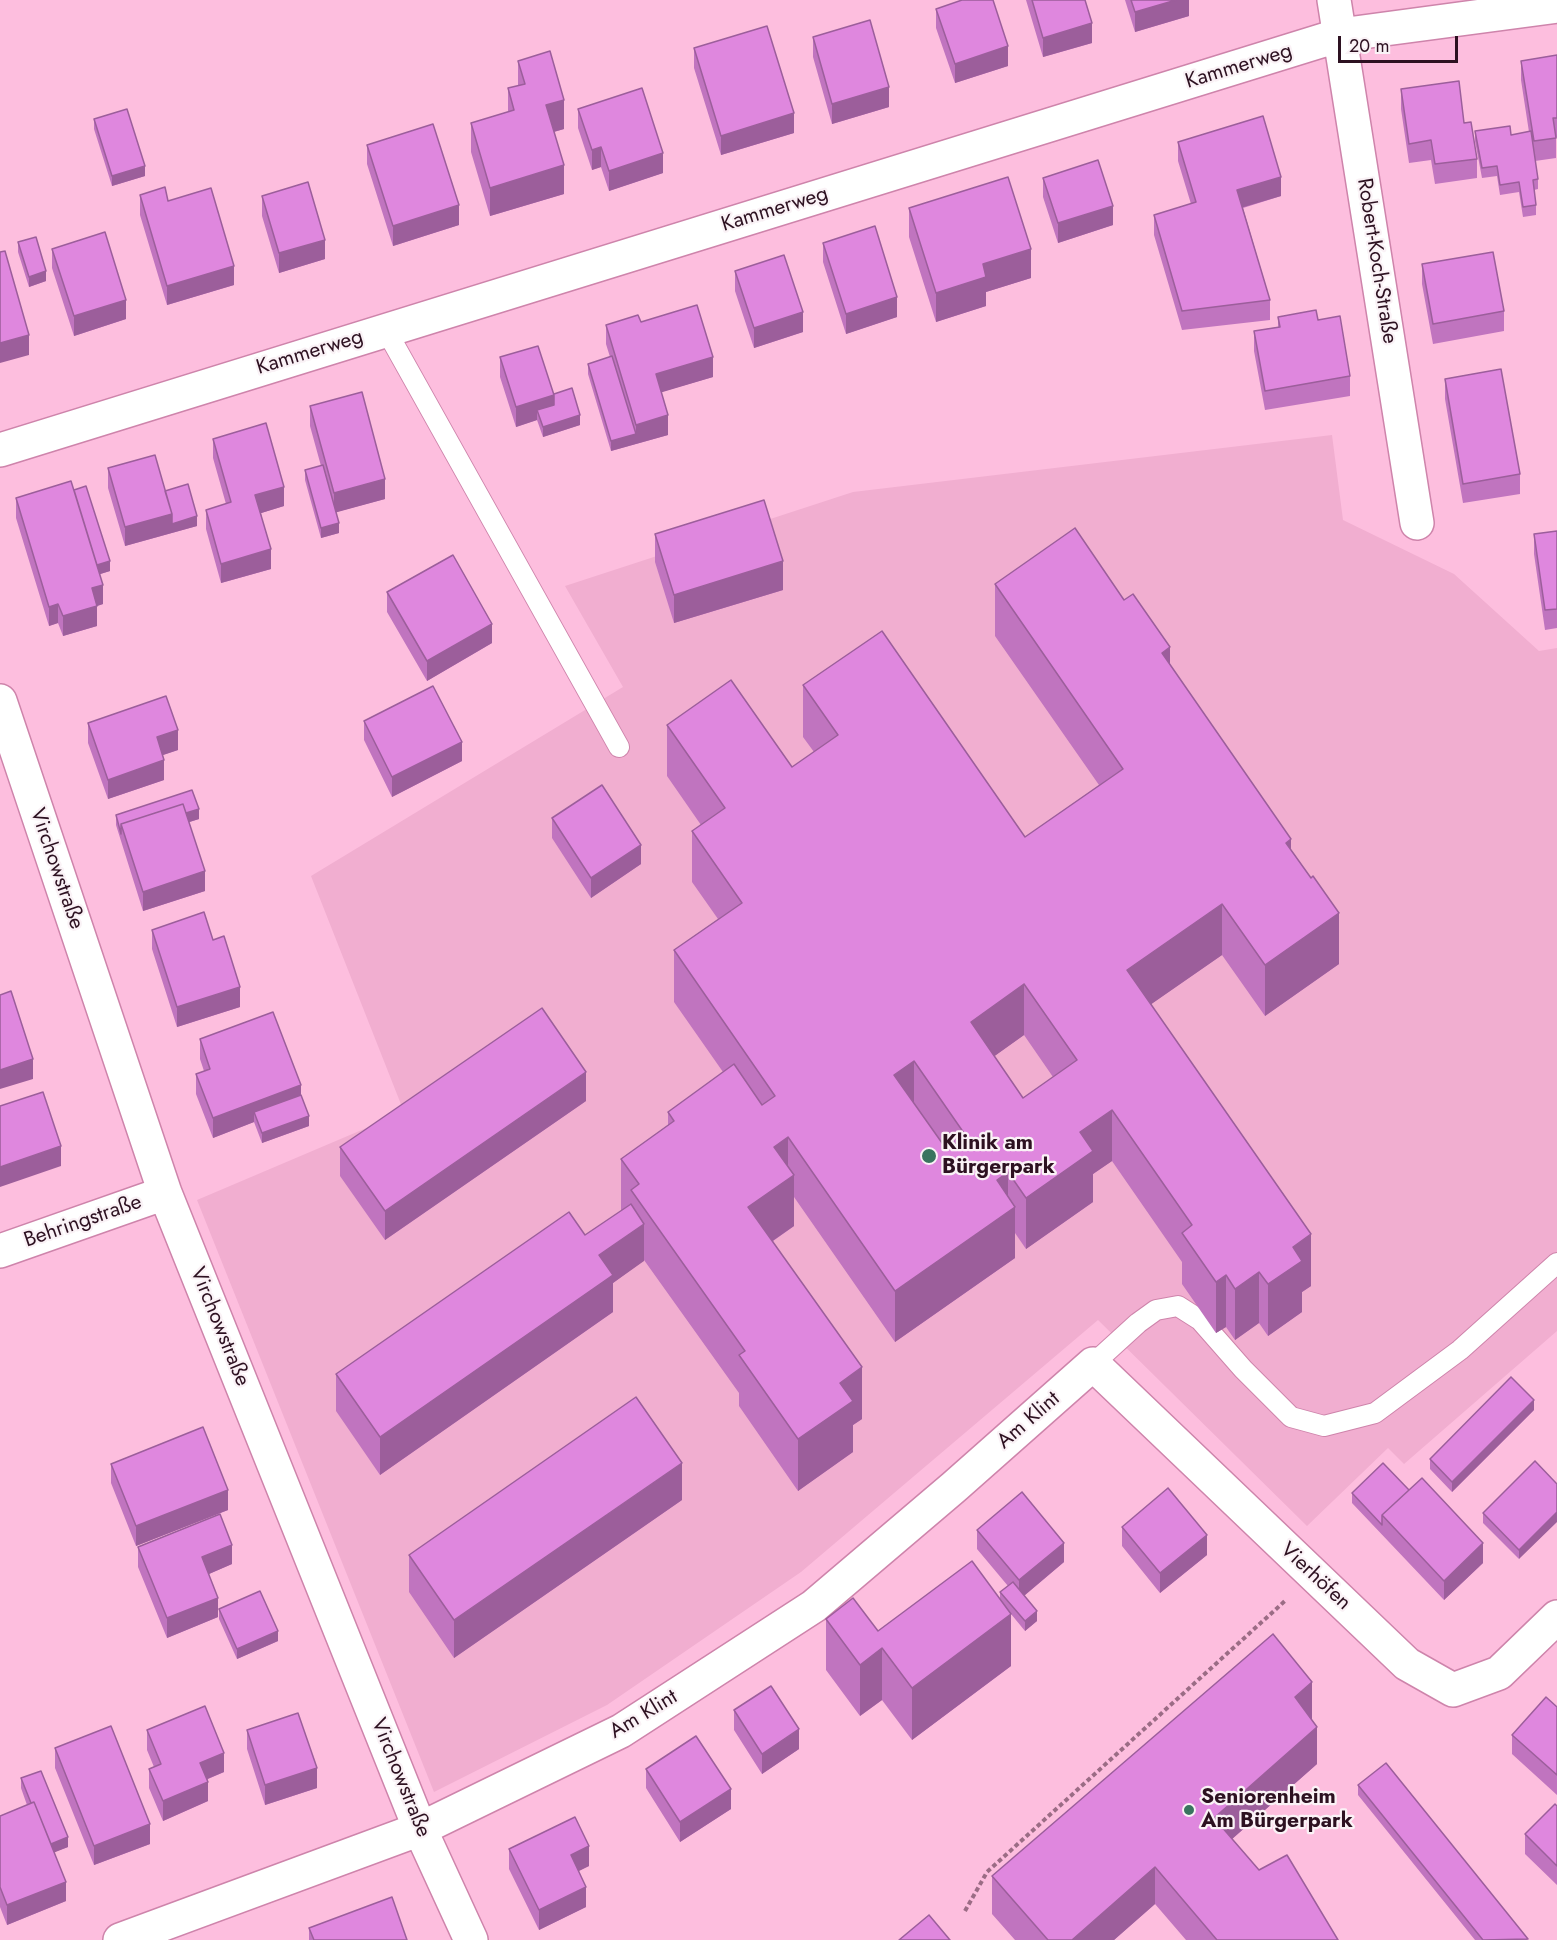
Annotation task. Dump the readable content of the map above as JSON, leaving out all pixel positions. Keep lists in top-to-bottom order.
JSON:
{
  "streets": {
    "street": [
      "Kammerweg",
      "Robert-Koch-Straße",
      "Virchowstraße",
      "Behringstraße",
      "Am Klint",
      "Vierhöfen"
    ]
  },
  "crossings": [
    ["Kammerweg", "Robert-Koch-Straße"],
    ["Virchowstraße", "Behringstraße"],
    ["Virchowstraße", "Am Klint"],
    ["Am Klint", "Vierhöfen"]
  ],
  "places": ["Klinik am Bürgerpark", "Seniorenheim Am Bürgerpark"],
  "scale_bar": "20 m"
}
